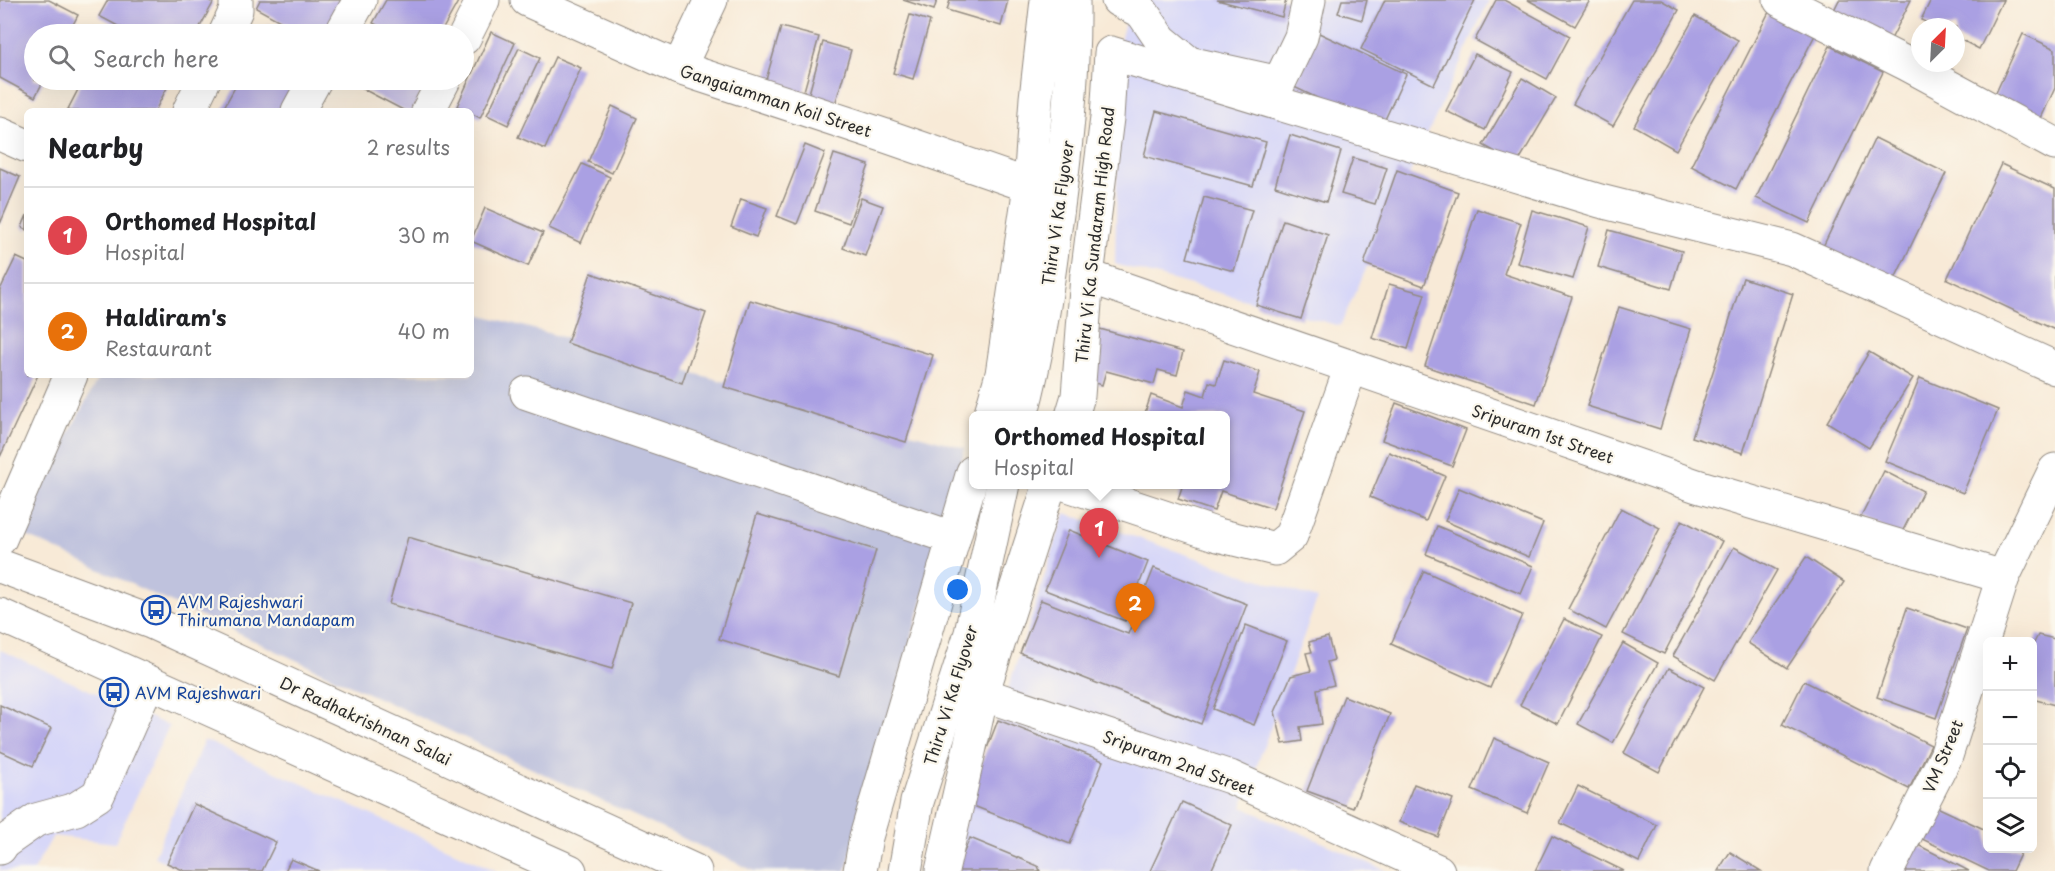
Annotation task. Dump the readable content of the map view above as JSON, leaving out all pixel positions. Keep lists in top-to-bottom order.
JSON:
{
  "streets": {
    "street": [
      "Gangaiamman Koil Street",
      "Thiru Vi Ka Flyover",
      "Thiru Vi Ka Sundaram High Road",
      "Sripuram 1st Street",
      "Dr Radhakrishnan Salai",
      "VM Street",
      "Sripuram 2nd Street"
    ]
  },
  "crossings": [
    ["Thiru Vi Ka Sundaram High Road", "Sripuram 1st Street"],
    ["Sripuram 1st Street", "VM Street"]
  ],
  "places": {
    "bus stop": ["AVM Rajeshwari Thirumana Mandapam", "AVM Rajeshwari"]
  },
  "north": "top right",
  "page": {
    "search": "Search here",
    "heading": ["Nearby", "2 results"],
    "list": [
      {
        "mark": "1",
        "name": "Orthomed Hospital",
        "note": "Hospital",
        "value": "30 m"
      },
      {
        "mark": "2",
        "name": "Haldiram's",
        "note": "Restaurant",
        "value": "40 m"
      }
    ],
    "popup": ["Orthomed Hospital", "Hospital"],
    "pins": ["1", "2"],
    "map_buttons": ["+", "−"]
  }
}
